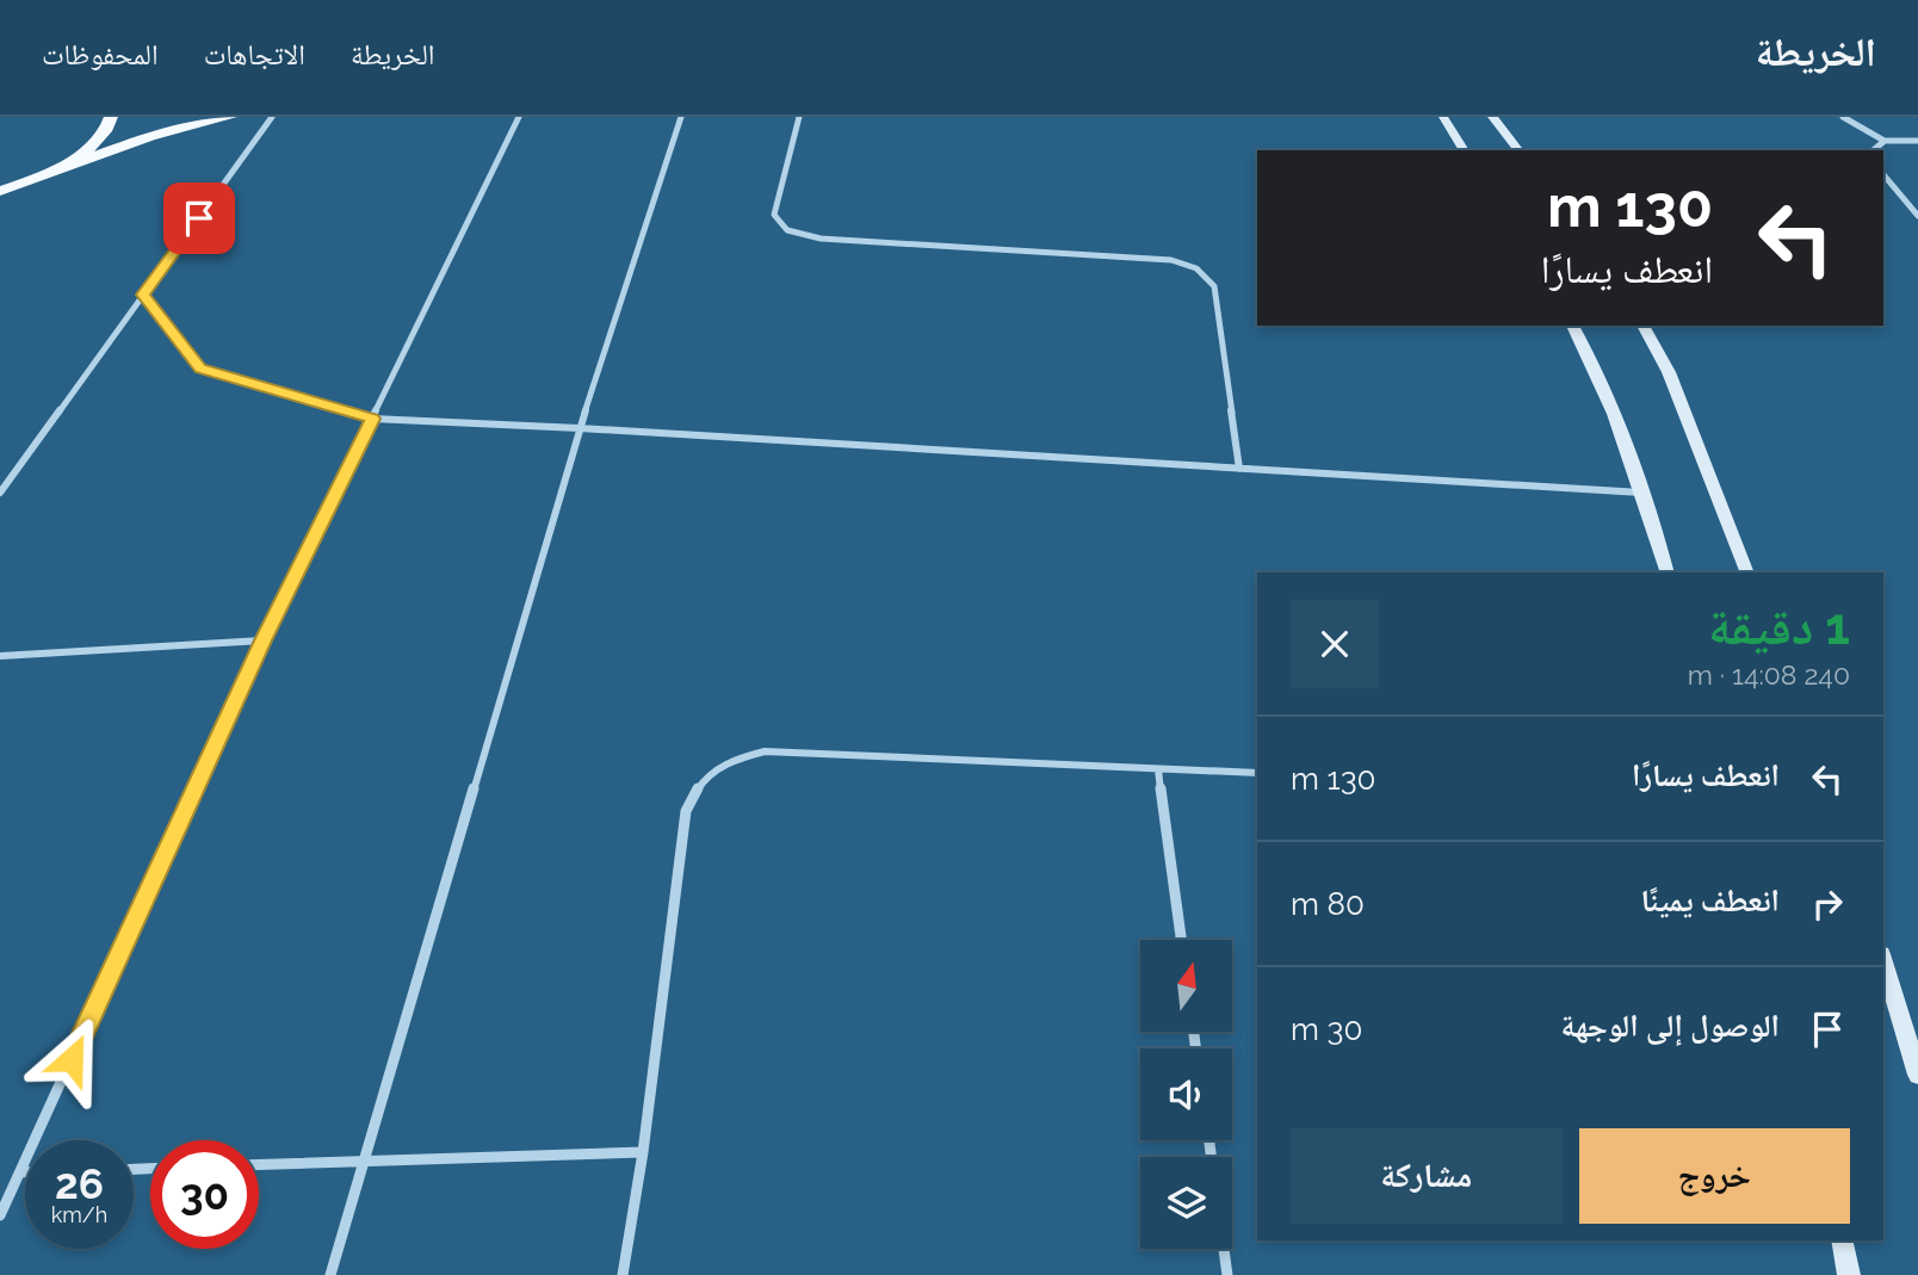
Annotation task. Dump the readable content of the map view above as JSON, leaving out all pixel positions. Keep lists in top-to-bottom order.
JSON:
{
  "north": "top",
  "page": {
    "header": "الخريطة",
    "nav": ["الخريطة", "الاتجاهات", "المحفوظات"],
    "turn": ["130 m", "انعطف يسارًا"],
    "heading": ["1 دقيقة", "240 m · 14:08"],
    "list": [
      {
        "name": "انعطف يسارًا",
        "value": "130 m"
      },
      {
        "name": "انعطف يمينًا",
        "value": "80 m"
      },
      {
        "name": "الوصول إلى الوجهة",
        "value": "30 m"
      }
    ],
    "buttons": ["خروج", "مشاركة"],
    "speed": "26 km/h",
    "limit": "30"
  }
}
